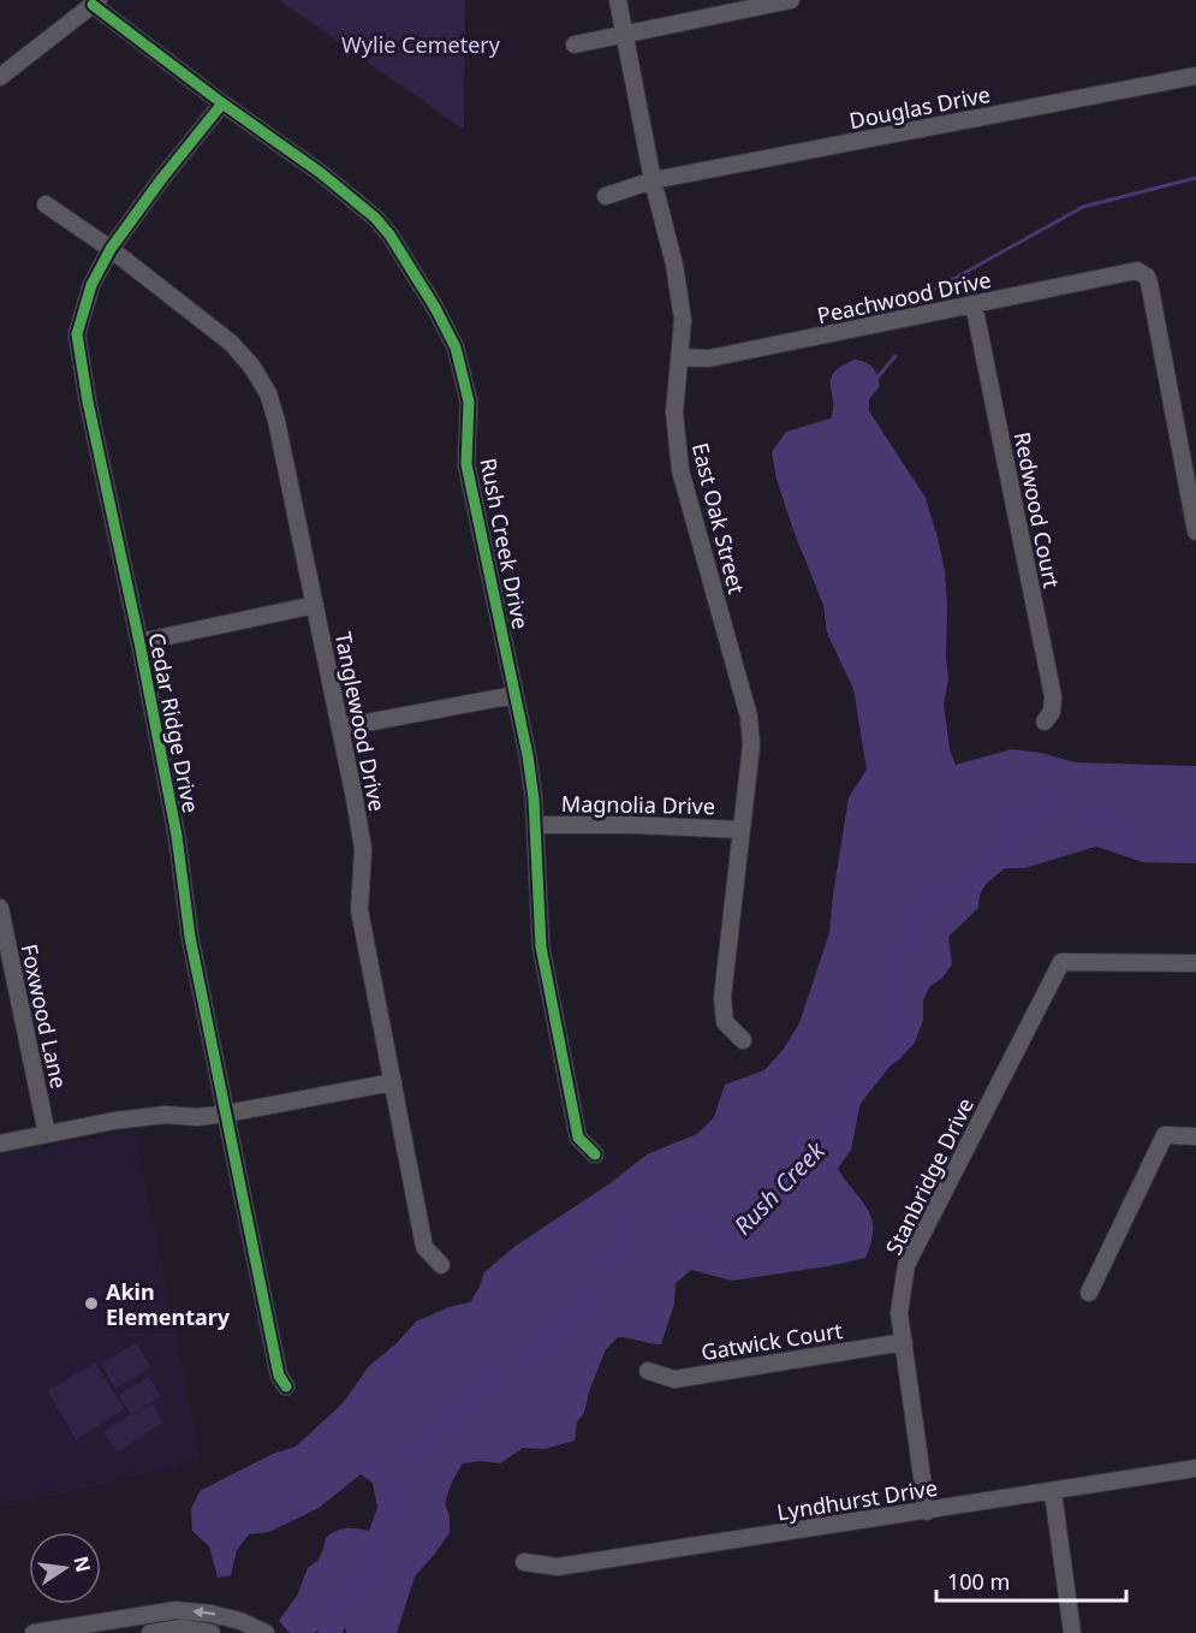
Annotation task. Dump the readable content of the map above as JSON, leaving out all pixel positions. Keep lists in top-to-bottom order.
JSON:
{
  "streets": {
    "street": [
      "Douglas Drive",
      "Peachwood Drive",
      "Redwood Court",
      "East Oak Street",
      "Rush Creek Drive",
      "Tanglewood Drive",
      "Cedar Ridge Drive",
      "Magnolia Drive",
      "Foxwood Lane",
      "Stanbridge Drive",
      "Gatwick Court",
      "Lyndhurst Drive"
    ]
  },
  "crossings": [
    ["Douglas Drive", "East Oak Street"],
    ["Peachwood Drive", "Redwood Court"],
    ["Peachwood Drive", "East Oak Street"],
    ["East Oak Street", "Magnolia Drive"],
    ["Rush Creek Drive", "Cedar Ridge Drive"],
    ["Rush Creek Drive", "Magnolia Drive"],
    ["Tanglewood Drive", "Cedar Ridge Drive"],
    ["Stanbridge Drive", "Gatwick Court"],
    ["Stanbridge Drive", "Lyndhurst Drive"]
  ],
  "water": ["Rush Creek"],
  "parks": ["Wylie Cemetery"],
  "places": ["Akin Elementary"],
  "scale_bar": "100 m",
  "north": "right"
}
